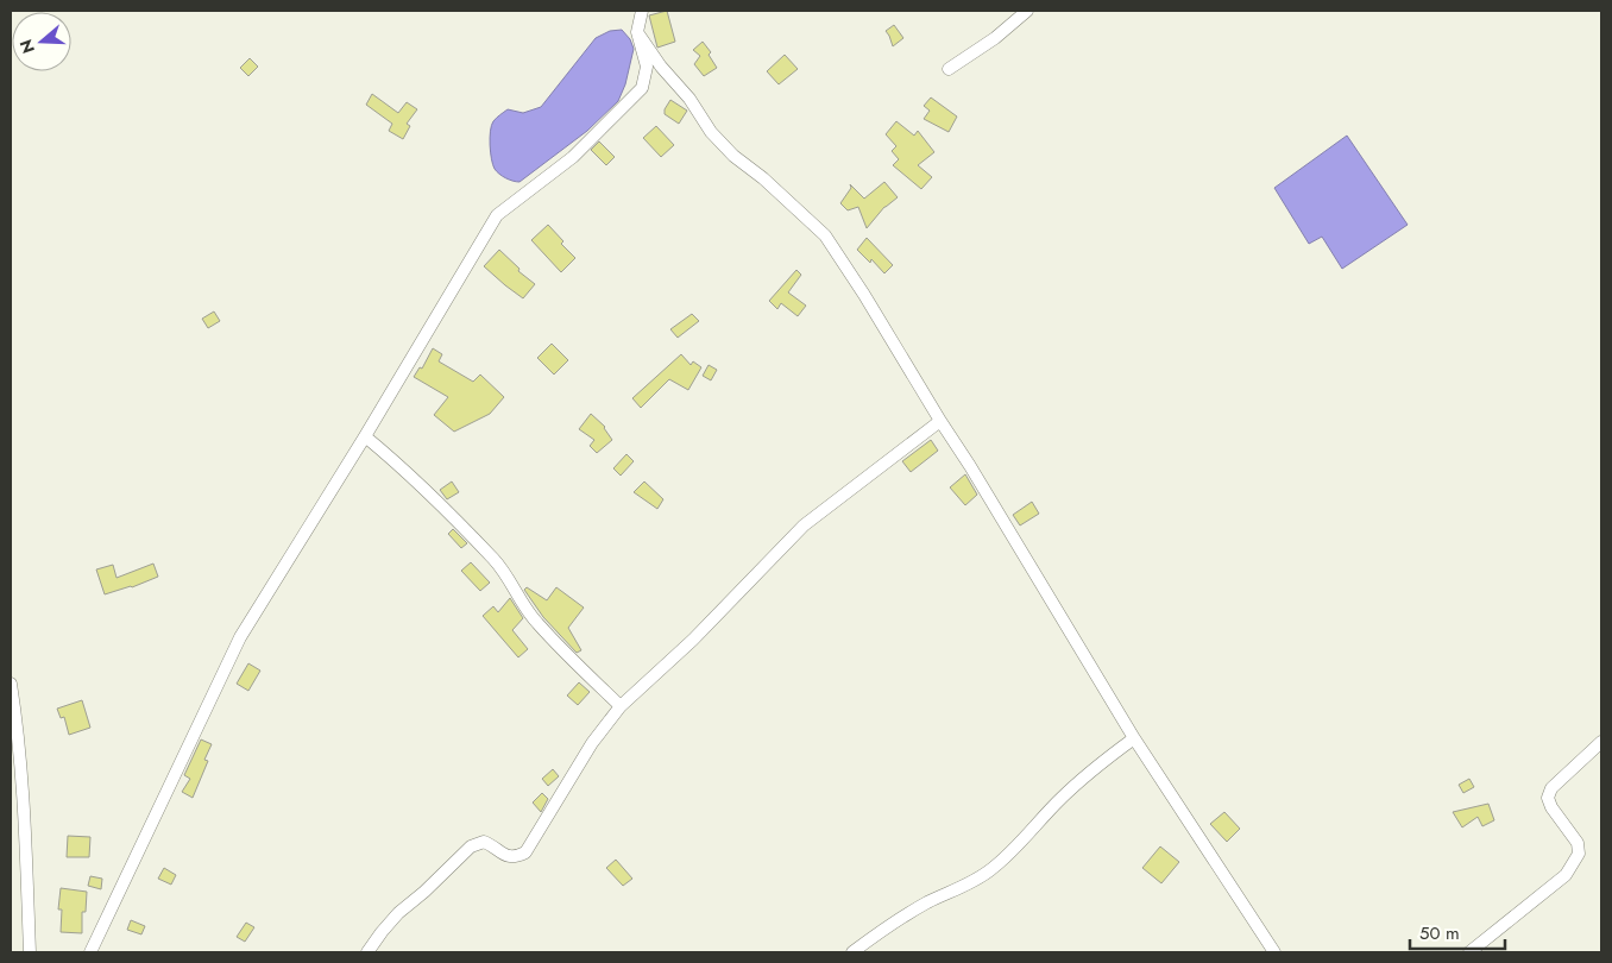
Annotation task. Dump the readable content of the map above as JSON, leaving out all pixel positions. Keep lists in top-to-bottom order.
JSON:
{
  "scale_bar": "50 m",
  "north": "left"
}
